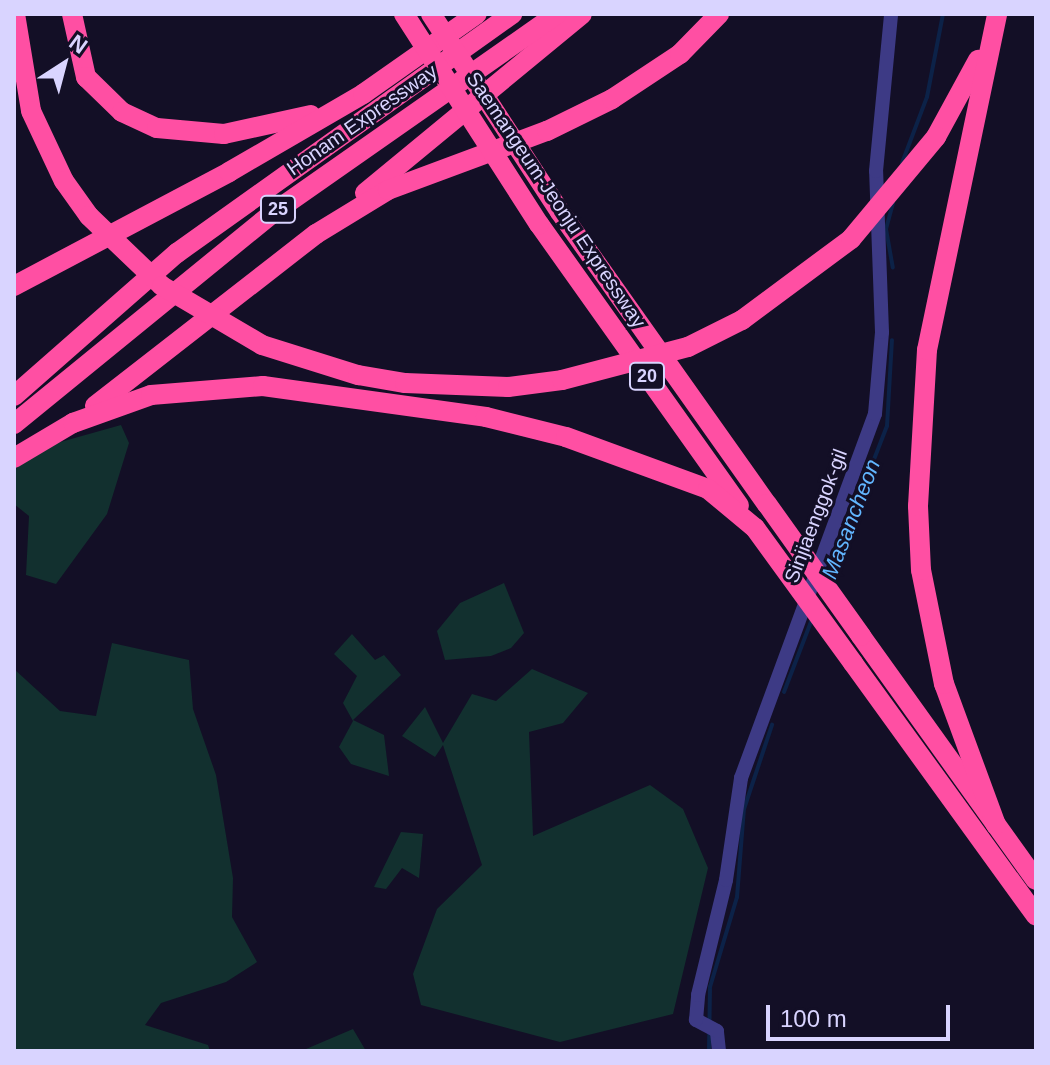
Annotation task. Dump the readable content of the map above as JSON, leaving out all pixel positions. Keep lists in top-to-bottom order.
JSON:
{
  "streets": {
    "highway": [
      "Honam Expressway",
      "Saemangeum-Jeonju Expressway",
      "25",
      "20"
    ],
    "street": ["Sinjiaenggok-gil"]
  },
  "water": ["Masancheon"],
  "scale_bar": "100 m",
  "north": "top right"
}
